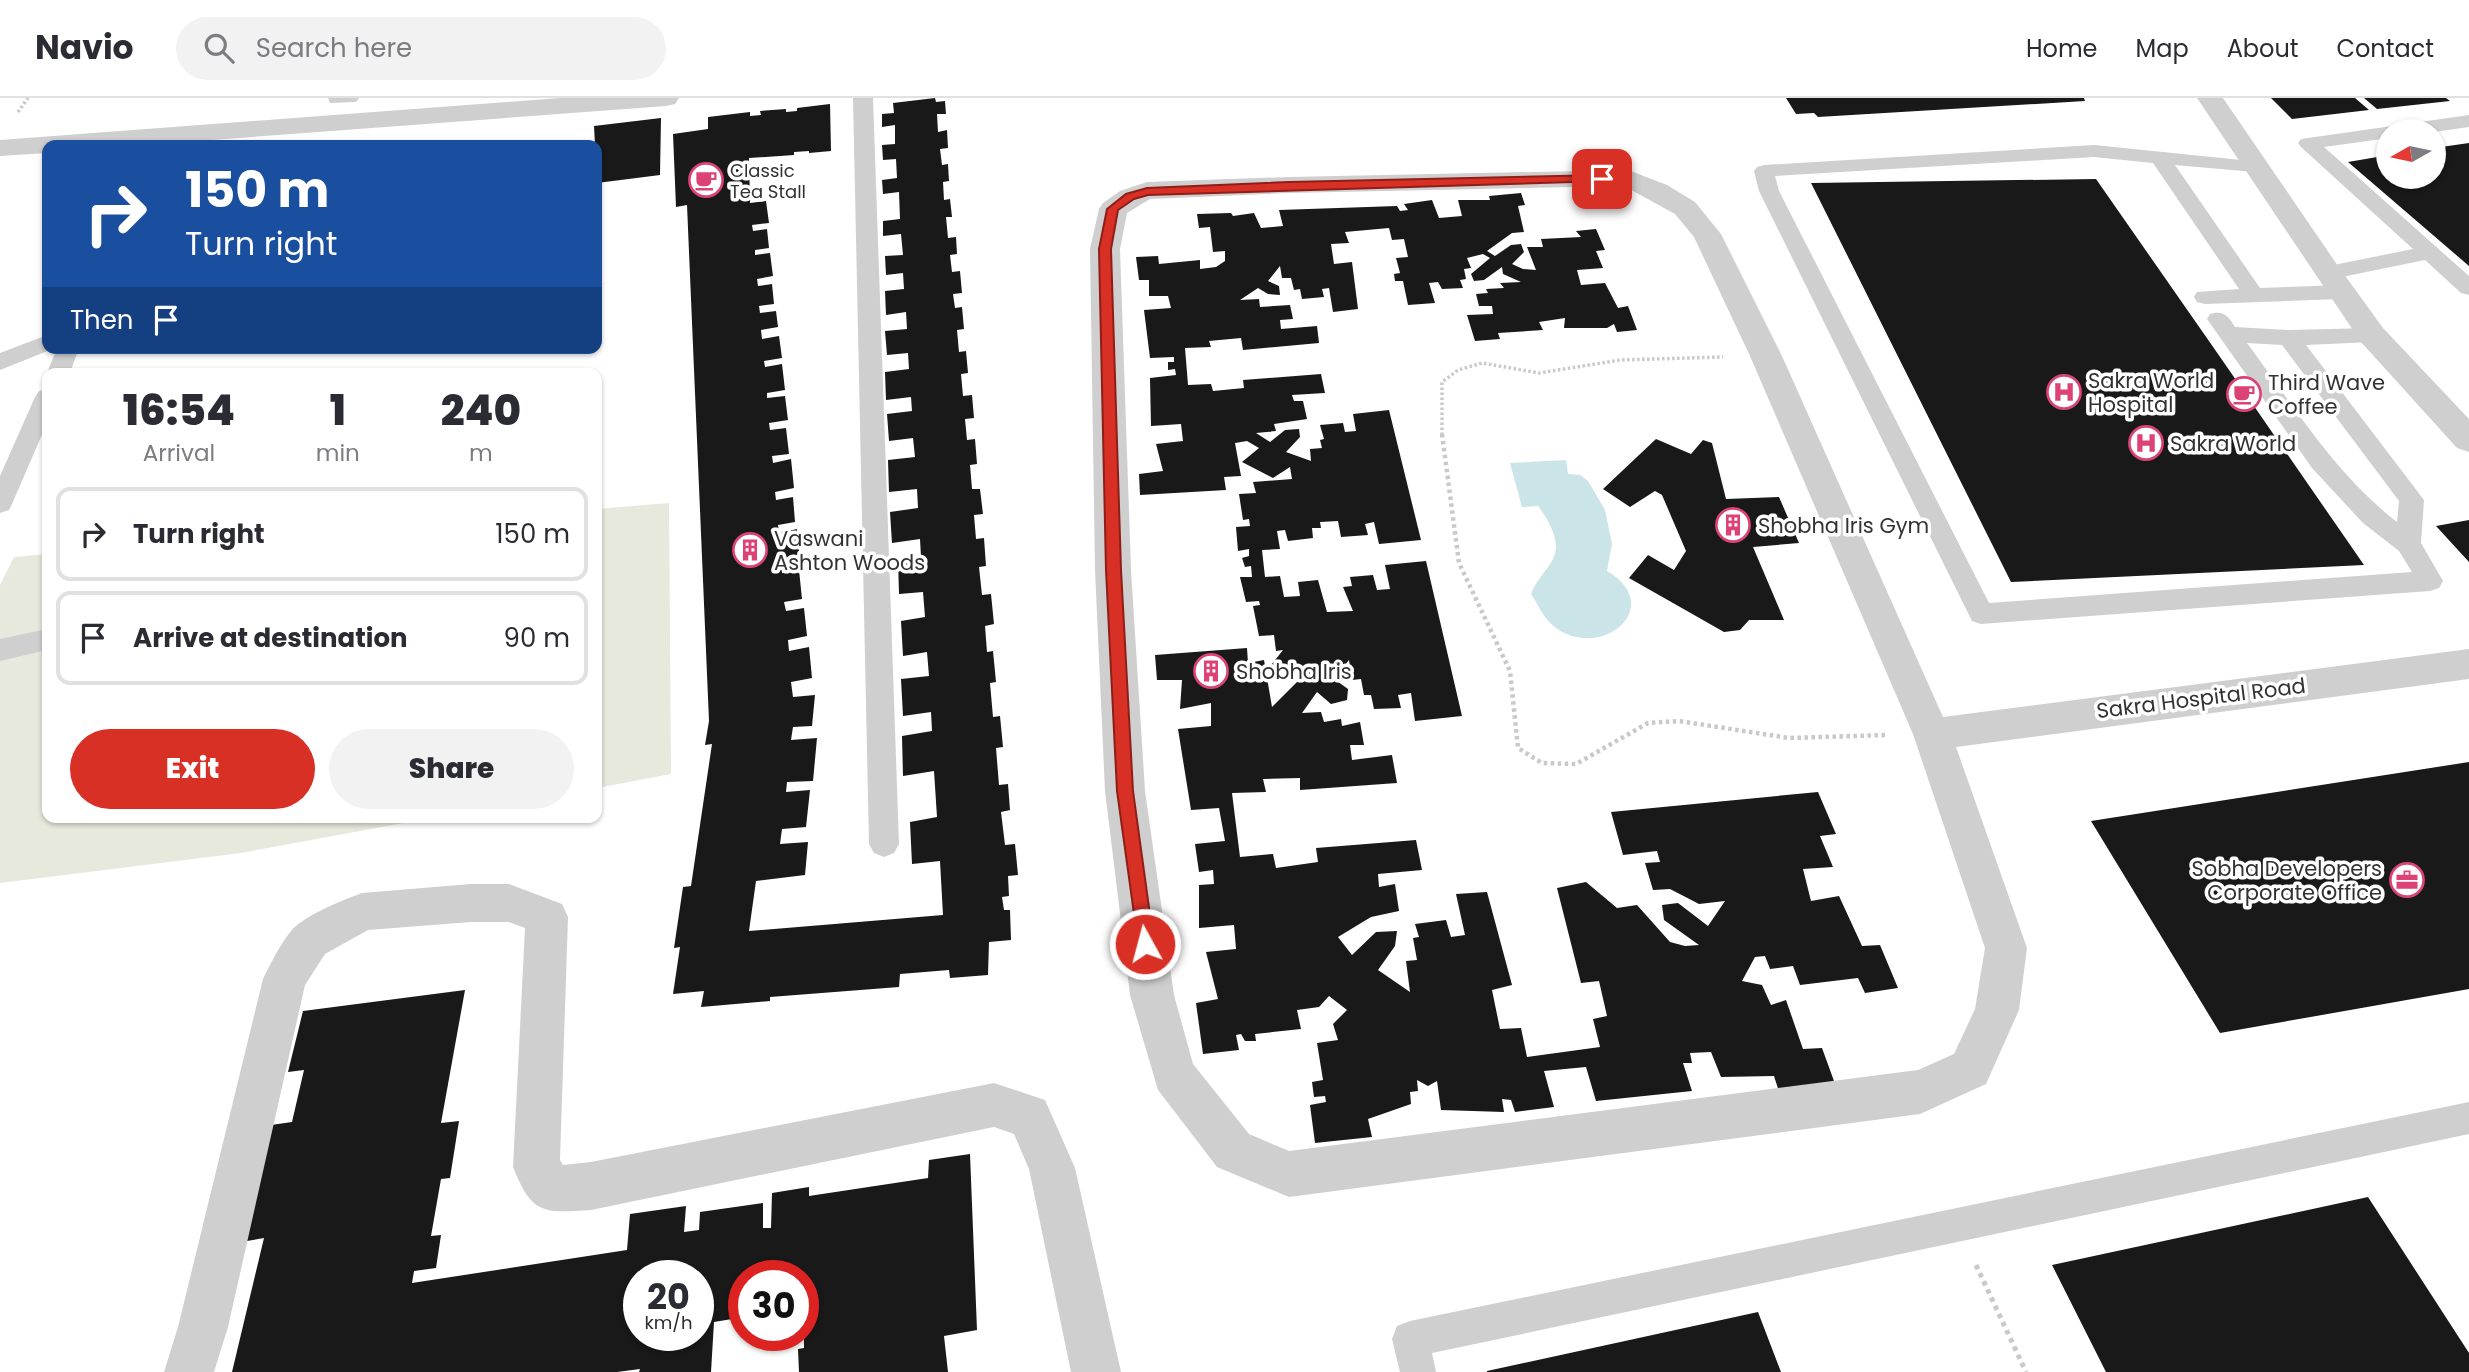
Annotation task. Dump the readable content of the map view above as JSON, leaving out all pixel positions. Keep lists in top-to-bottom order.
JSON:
{
  "streets": {
    "street": ["Sakra Hospital Road"]
  },
  "places": {
    "cafe": ["Classic Tea Stall", "Third Wave Coffee"],
    "hospital": ["Sakra World Hospital", "Sakra World"],
    "building": ["Shobha Iris Gym", "Vaswani Ashton Woods", "Shobha Iris"],
    "office": ["Sobha Developers Corporate Office"]
  },
  "north": "left",
  "page": {
    "header": "Navio",
    "search": "Search here",
    "nav": [
      "Home",
      "Map",
      "About",
      "Contact"
    ],
    "turn": ["150 m", "Turn right"],
    "then": "Then",
    "eta": [
      "16:54",
      "Arrival",
      "1",
      "min",
      "240",
      "m"
    ],
    "list": [
      {
        "name": "Turn right",
        "value": "150 m"
      },
      {
        "name": "Arrive at destination",
        "value": "90 m"
      }
    ],
    "buttons": ["Exit", "Share"],
    "speed": "20 km/h",
    "limit": "30"
  }
}
